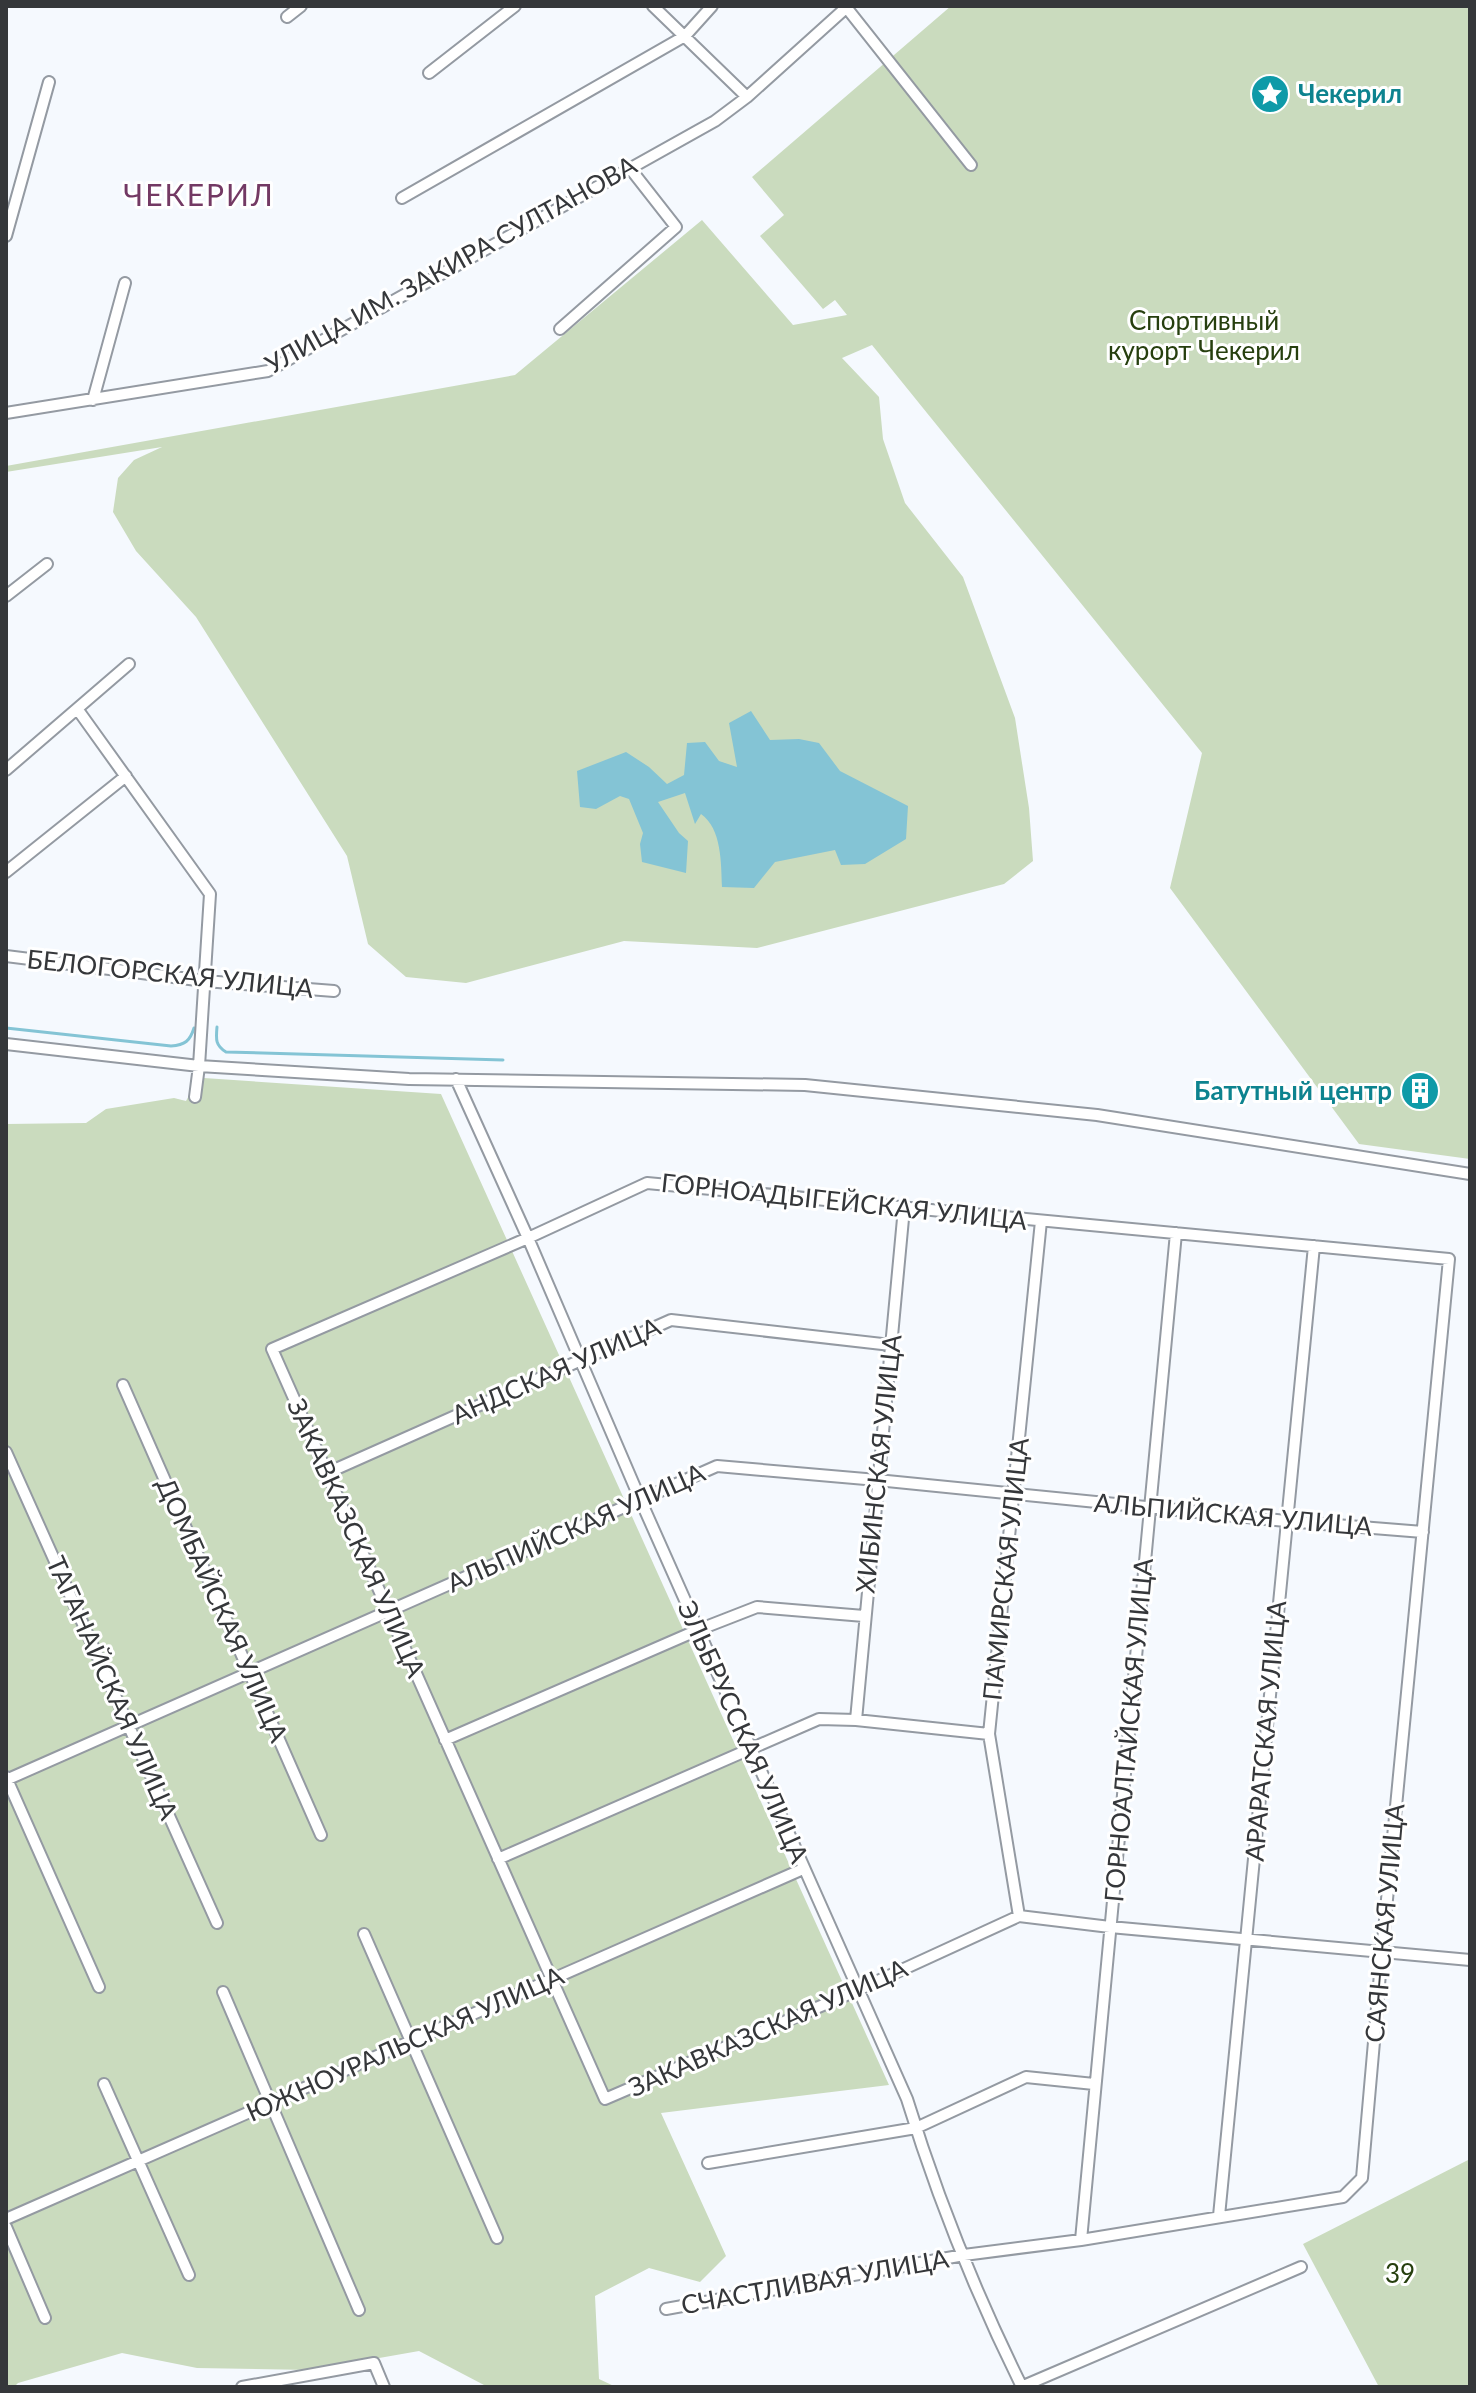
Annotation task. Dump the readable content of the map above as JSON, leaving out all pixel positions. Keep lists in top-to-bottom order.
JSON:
{
  "streets": {
    "street": [
      "УЛИЦА ИМ. ЗАКИРА СУЛТАНОВА",
      "БЕЛОГОРСКАЯ УЛИЦА",
      "ГОРНОАДЫГЕЙСКАЯ УЛИЦА",
      "АНДСКАЯ УЛИЦА",
      "ХИБИНСКАЯ УЛИЦА",
      "АЛЬПИЙСКАЯ УЛИЦА",
      "ЗАКАВКАЗСКАЯ УЛИЦА",
      "ПАМИРСКАЯ УЛИЦА",
      "ДОМБАЙСКАЯ УЛИЦА",
      "ТАГАНАЙСКАЯ УЛИЦА",
      "ГОРНОАЛТАЙСКАЯ УЛИЦА",
      "АРАРАТСКАЯ УЛИЦА",
      "ЭЛЬБРУССКАЯ УЛИЦА",
      "САЯНСКАЯ УЛИЦА",
      "ЮЖНОУРАЛЬСКАЯ УЛИЦА",
      "СЧАСТЛИВАЯ УЛИЦА"
    ]
  },
  "crossings": [
    ["ГОРНОАДЫГЕЙСКАЯ УЛИЦА", "ХИБИНСКАЯ УЛИЦА"],
    ["ГОРНОАДЫГЕЙСКАЯ УЛИЦА", "ЗАКАВКАЗСКАЯ УЛИЦА"],
    ["ГОРНОАДЫГЕЙСКАЯ УЛИЦА", "ПАМИРСКАЯ УЛИЦА"],
    ["ГОРНОАДЫГЕЙСКАЯ УЛИЦА", "ГОРНОАЛТАЙСКАЯ УЛИЦА"],
    ["ГОРНОАДЫГЕЙСКАЯ УЛИЦА", "АРАРАТСКАЯ УЛИЦА"],
    ["ГОРНОАДЫГЕЙСКАЯ УЛИЦА", "ЭЛЬБРУССКАЯ УЛИЦА"],
    ["ГОРНОАДЫГЕЙСКАЯ УЛИЦА", "САЯНСКАЯ УЛИЦА"],
    ["АНДСКАЯ УЛИЦА", "ХИБИНСКАЯ УЛИЦА"],
    ["АНДСКАЯ УЛИЦА", "ЗАКАВКАЗСКАЯ УЛИЦА"],
    ["АНДСКАЯ УЛИЦА", "ЭЛЬБРУССКАЯ УЛИЦА"],
    ["ХИБИНСКАЯ УЛИЦА", "АЛЬПИЙСКАЯ УЛИЦА"],
    ["АЛЬПИЙСКАЯ УЛИЦА", "ЗАКАВКАЗСКАЯ УЛИЦА"],
    ["АЛЬПИЙСКАЯ УЛИЦА", "ПАМИРСКАЯ УЛИЦА"],
    ["АЛЬПИЙСКАЯ УЛИЦА", "ДОМБАЙСКАЯ УЛИЦА"],
    ["АЛЬПИЙСКАЯ УЛИЦА", "ТАГАНАЙСКАЯ УЛИЦА"],
    ["АЛЬПИЙСКАЯ УЛИЦА", "ГОРНОАЛТАЙСКАЯ УЛИЦА"],
    ["АЛЬПИЙСКАЯ УЛИЦА", "АРАРАТСКАЯ УЛИЦА"],
    ["АЛЬПИЙСКАЯ УЛИЦА", "ЭЛЬБРУССКАЯ УЛИЦА"],
    ["АЛЬПИЙСКАЯ УЛИЦА", "САЯНСКАЯ УЛИЦА"],
    ["ЗАКАВКАЗСКАЯ УЛИЦА", "ПАМИРСКАЯ УЛИЦА"],
    ["ЗАКАВКАЗСКАЯ УЛИЦА", "ЭЛЬБРУССКАЯ УЛИЦА"],
    ["ЗАКАВКАЗСКАЯ УЛИЦА", "ЮЖНОУРАЛЬСКАЯ УЛИЦА"],
    ["ГОРНОАЛТАЙСКАЯ УЛИЦА", "САЯНСКАЯ УЛИЦА"],
    ["АРАРАТСКАЯ УЛИЦА", "САЯНСКАЯ УЛИЦА"],
    ["ЭЛЬБРУССКАЯ УЛИЦА", "САЯНСКАЯ УЛИЦА"],
    ["ЭЛЬБРУССКАЯ УЛИЦА", "ЮЖНОУРАЛЬСКАЯ УЛИЦА"],
    ["ЭЛЬБРУССКАЯ УЛИЦА", "СЧАСТЛИВАЯ УЛИЦА"],
    ["САЯНСКАЯ УЛИЦА", "СЧАСТЛИВАЯ УЛИЦА"]
  ],
  "districts": ["ЧЕКЕРИЛ"],
  "parks": ["Спортивный курорт Чекерил", "39"],
  "places": {
    "place": ["Чекерил"],
    "building": ["Батутный центр"]
  }
}
